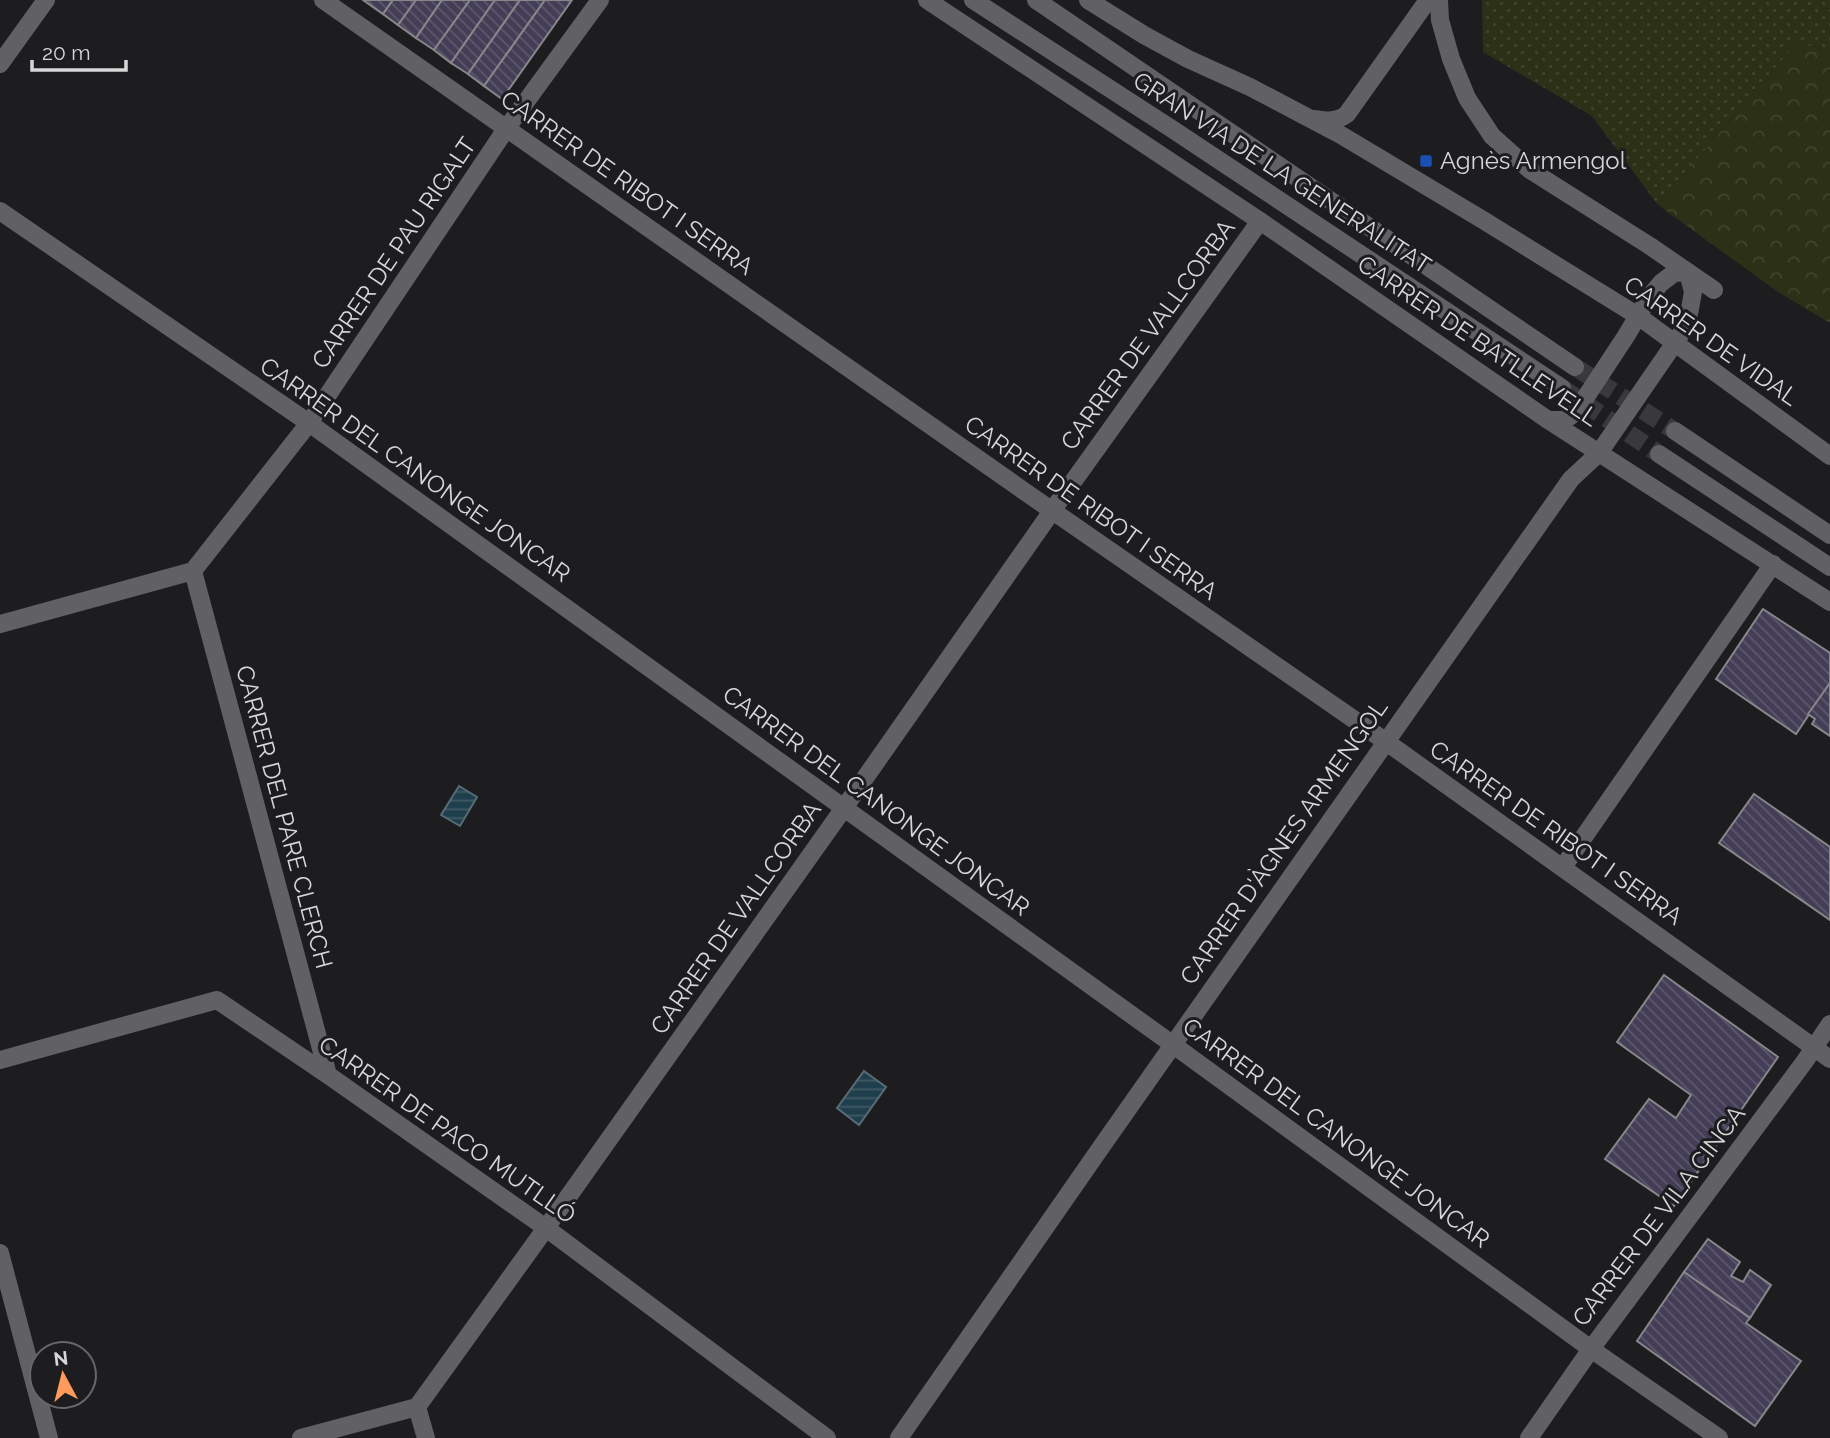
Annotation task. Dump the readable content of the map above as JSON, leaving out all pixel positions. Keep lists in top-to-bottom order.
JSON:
{
  "streets": {
    "street": [
      "GRAN VIA DE LA GENERALITAT",
      "CARRER DE RIBOT I SERRA",
      "CARRER DE PAU RIGALT",
      "CARRER DE VALLCORBA",
      "CARRER DE BATLLEVELL",
      "CARRER DE VIDAL",
      "CARRER DEL CANONGE JONCAR",
      "CARRER DEL PARE CLERCH",
      "CARRER D'ÀGNES ARMENGOL",
      "CARRER DE PACO MUTLLÓ",
      "CARRER DE VILA CINCA"
    ]
  },
  "crossings": [
    ["CARRER DE RIBOT I SERRA", "CARRER DE PAU RIGALT"],
    ["CARRER DE RIBOT I SERRA", "CARRER DE VALLCORBA"],
    ["CARRER DE RIBOT I SERRA", "CARRER D'ÀGNES ARMENGOL"],
    ["CARRER DE RIBOT I SERRA", "CARRER DE VILA CINCA"],
    ["CARRER DE PAU RIGALT", "CARRER DEL CANONGE JONCAR"],
    ["CARRER DE PAU RIGALT", "CARRER DEL PARE CLERCH"],
    ["CARRER DE VALLCORBA", "CARRER DE BATLLEVELL"],
    ["CARRER DE VALLCORBA", "CARRER DEL CANONGE JONCAR"],
    ["CARRER DE VALLCORBA", "CARRER DE PACO MUTLLÓ"],
    ["CARRER DE BATLLEVELL", "CARRER D'ÀGNES ARMENGOL"],
    ["CARRER DE VIDAL", "CARRER D'ÀGNES ARMENGOL"],
    ["CARRER DEL CANONGE JONCAR", "CARRER D'ÀGNES ARMENGOL"],
    ["CARRER DEL CANONGE JONCAR", "CARRER DE VILA CINCA"],
    ["CARRER DEL PARE CLERCH", "CARRER DE PACO MUTLLÓ"]
  ],
  "places": {
    "transit": ["Agnès Armengol"]
  },
  "scale_bar": "20 m",
  "north": "top"
}
